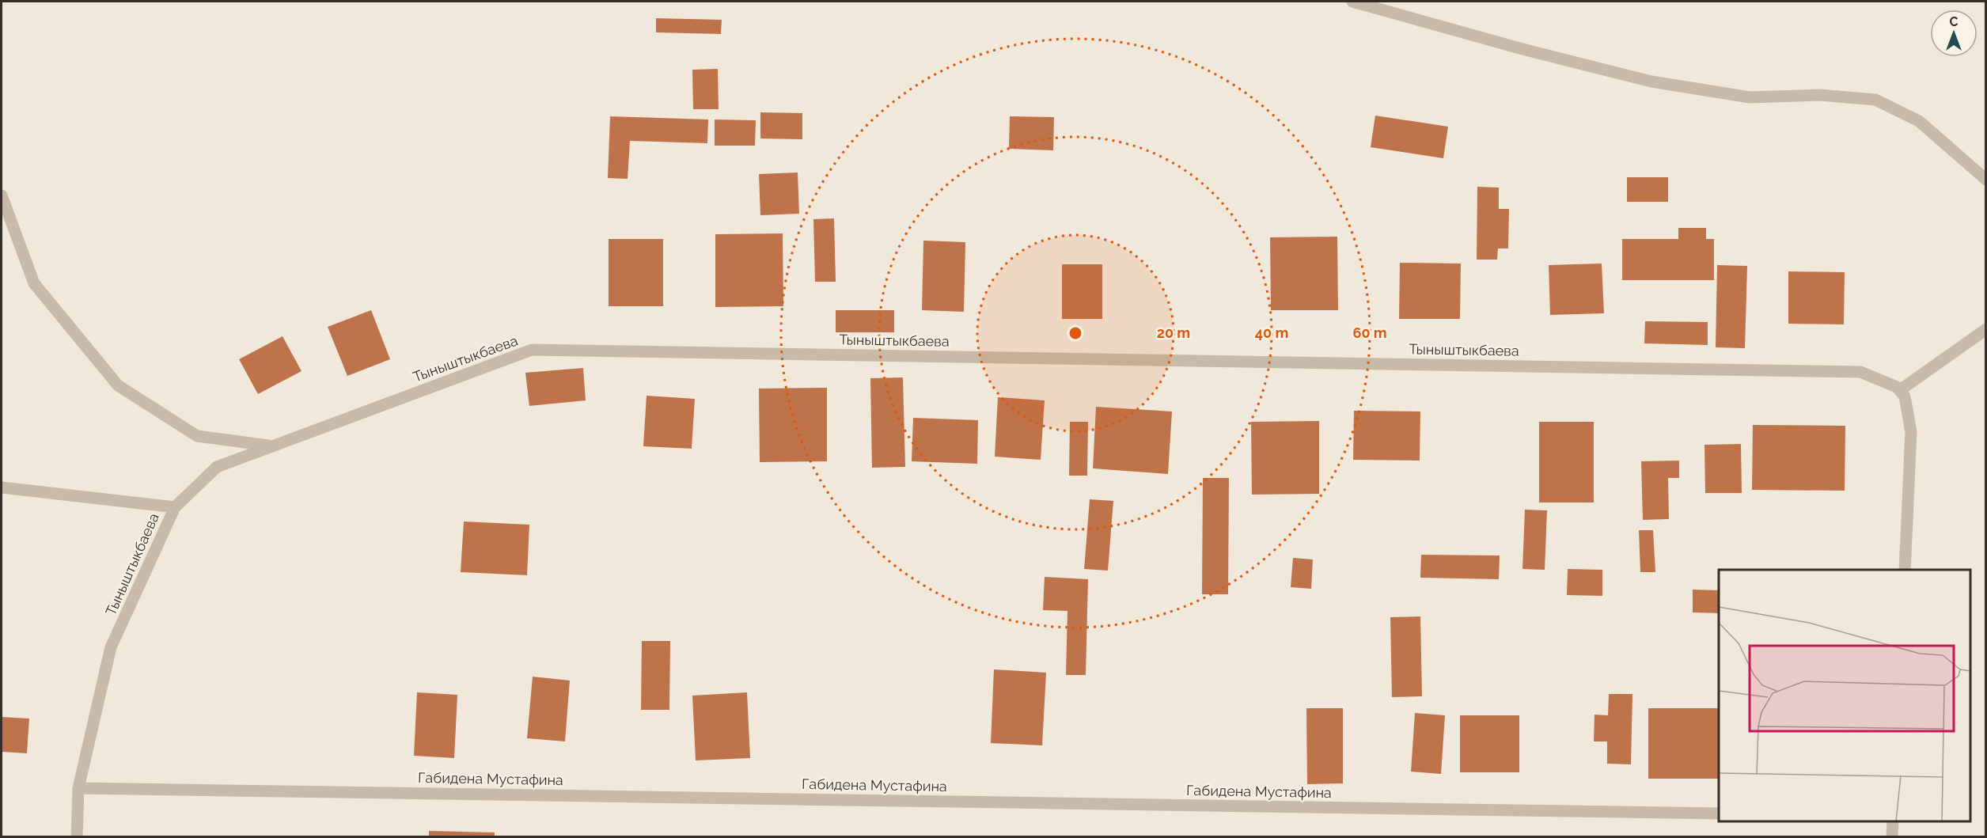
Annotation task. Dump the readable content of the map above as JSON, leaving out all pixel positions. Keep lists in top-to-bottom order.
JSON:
{
  "streets": {
    "street": ["Тыныштыкбаева", "Габидена Мустафина"]
  },
  "crossings": [
    ["Тыныштыкбаева", "Габидена Мустафина"]
  ],
  "north": "top",
  "rings": ["20 m", "40 m", "60 m"]
}
